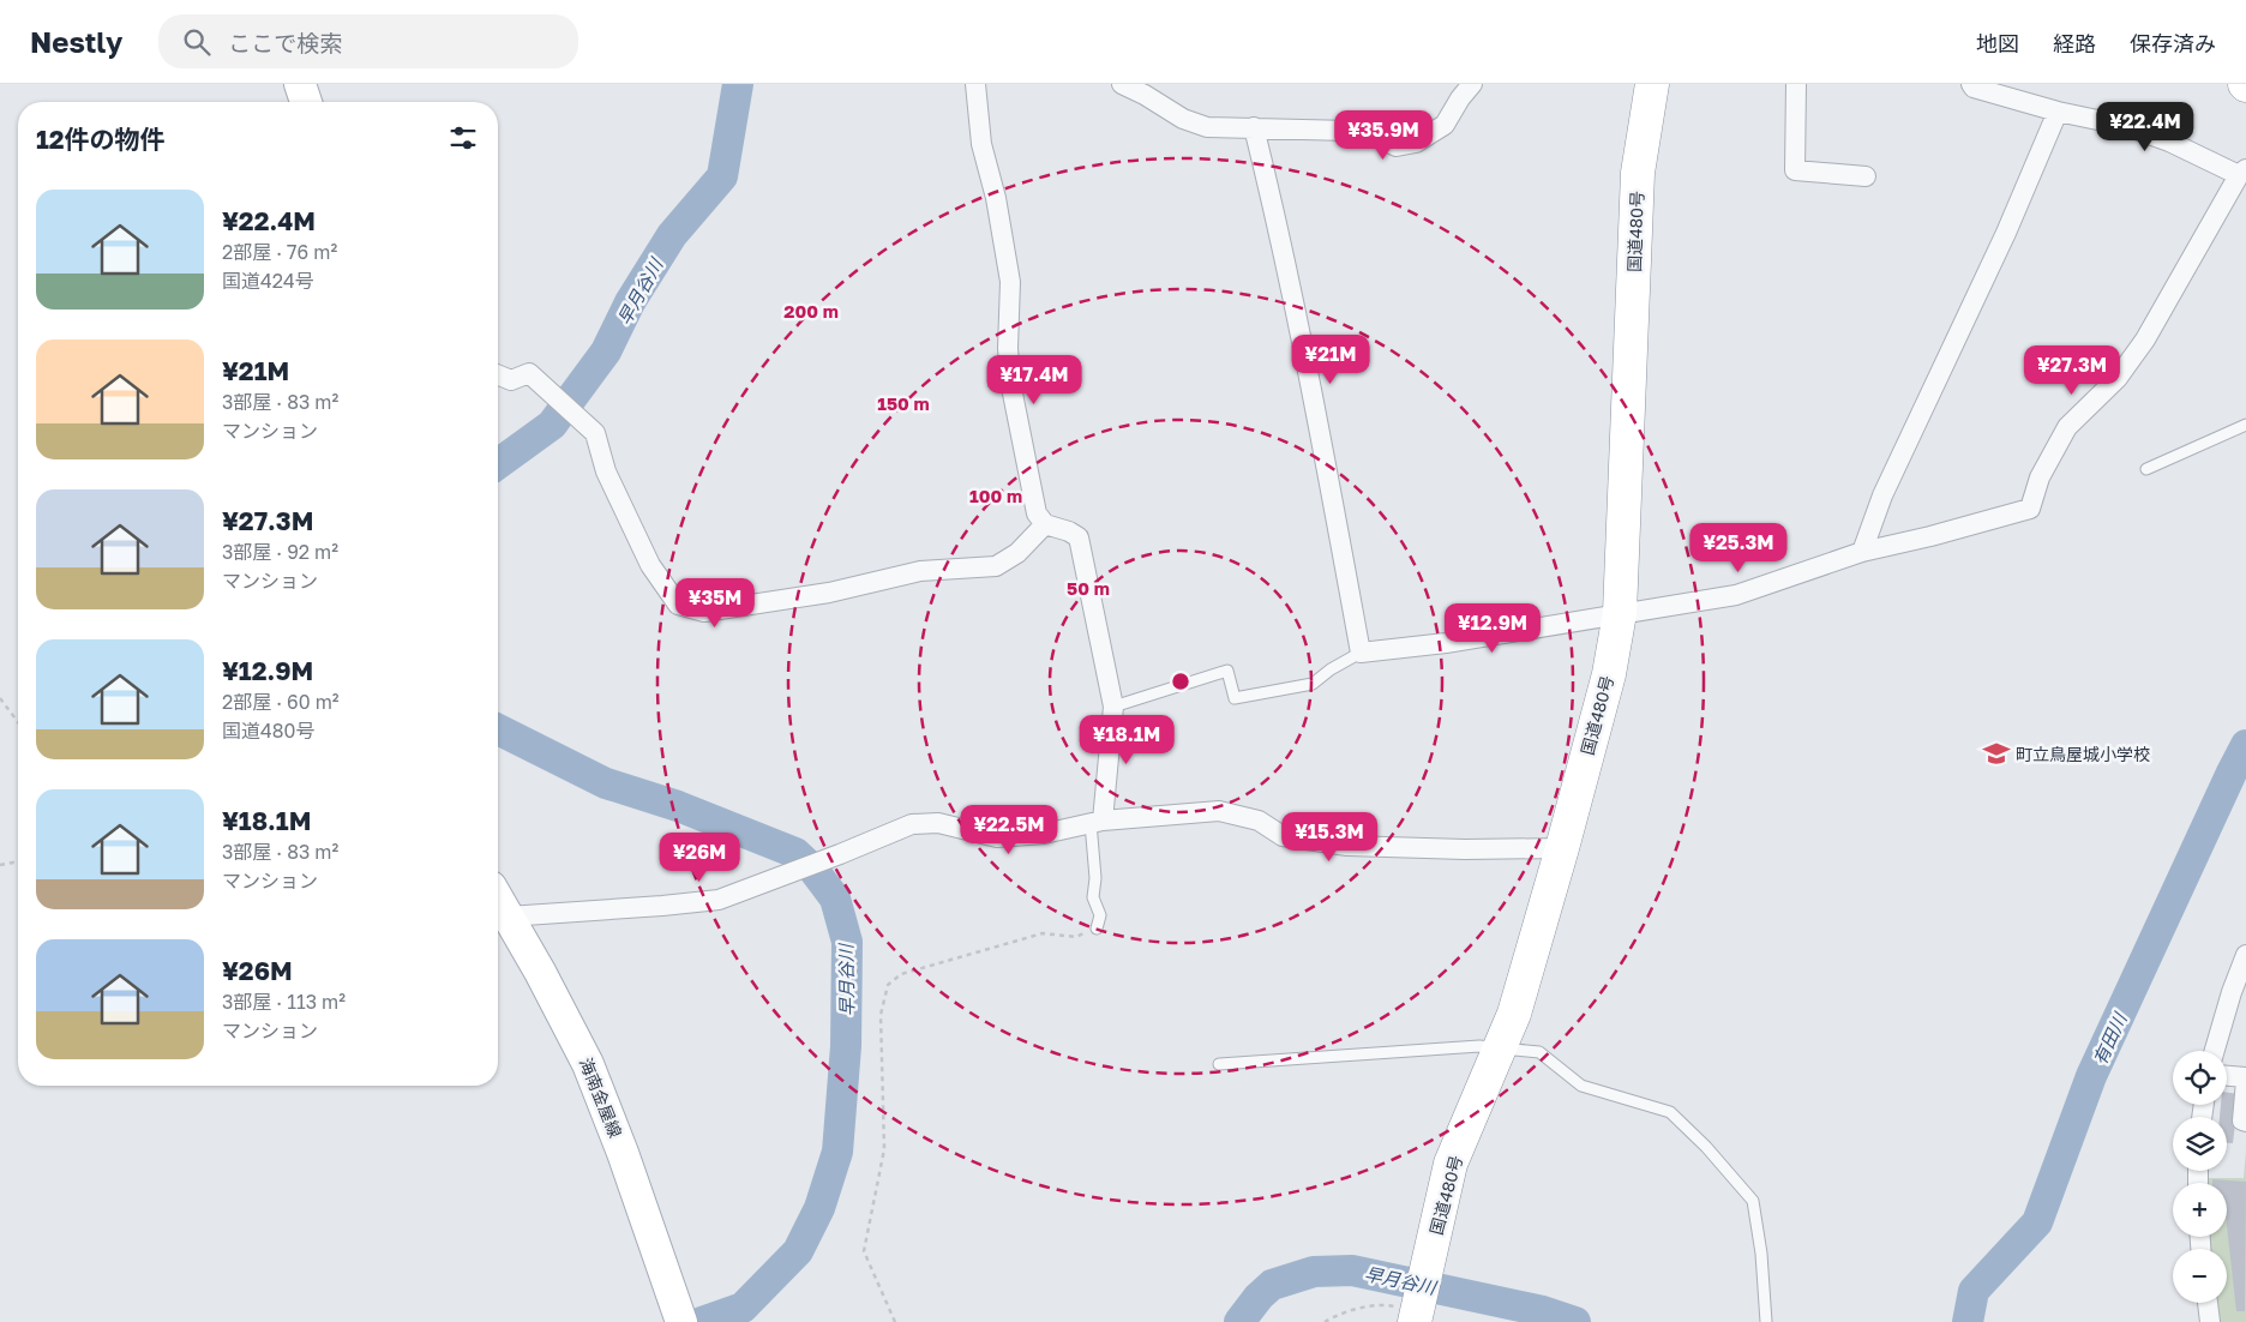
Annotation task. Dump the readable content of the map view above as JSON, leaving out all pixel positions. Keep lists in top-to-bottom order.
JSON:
{
  "streets": {
    "highway": ["国道480号"],
    "main road": ["海南金屋線"]
  },
  "water": ["早月谷川", "有田川"],
  "places": {
    "school or university": ["町立鳥屋城小学校"]
  },
  "page": {
    "header": "Nestly",
    "search": "ここで検索",
    "nav": ["地図", "経路", "保存済み"],
    "price": [
      "¥22.4M",
      "¥35.9M",
      "¥21M",
      "¥27.3M",
      "¥17.4M",
      "¥25.3M",
      "¥35M",
      "¥12.9M",
      "¥18.1M",
      "¥22.5M",
      "¥15.3M",
      "¥26M"
    ],
    "heading": "12件の物件",
    "list": [
      {
        "name": "¥22.4M",
        "note": "2部屋 · 76 m² · 国道424号"
      },
      {
        "name": "¥21M",
        "note": "3部屋 · 83 m² · マンション"
      },
      {
        "name": "¥27.3M",
        "note": "3部屋 · 92 m² · マンション"
      },
      {
        "name": "¥12.9M",
        "note": "2部屋 · 60 m² · 国道480号"
      },
      {
        "name": "¥18.1M",
        "note": "3部屋 · 83 m² · マンション"
      },
      {
        "name": "¥26M",
        "note": "3部屋 · 113 m² · マンション"
      }
    ],
    "map_buttons": ["+", "−"]
  },
  "rings": [
    "200 m",
    "150 m",
    "100 m",
    "50 m"
  ]
}
